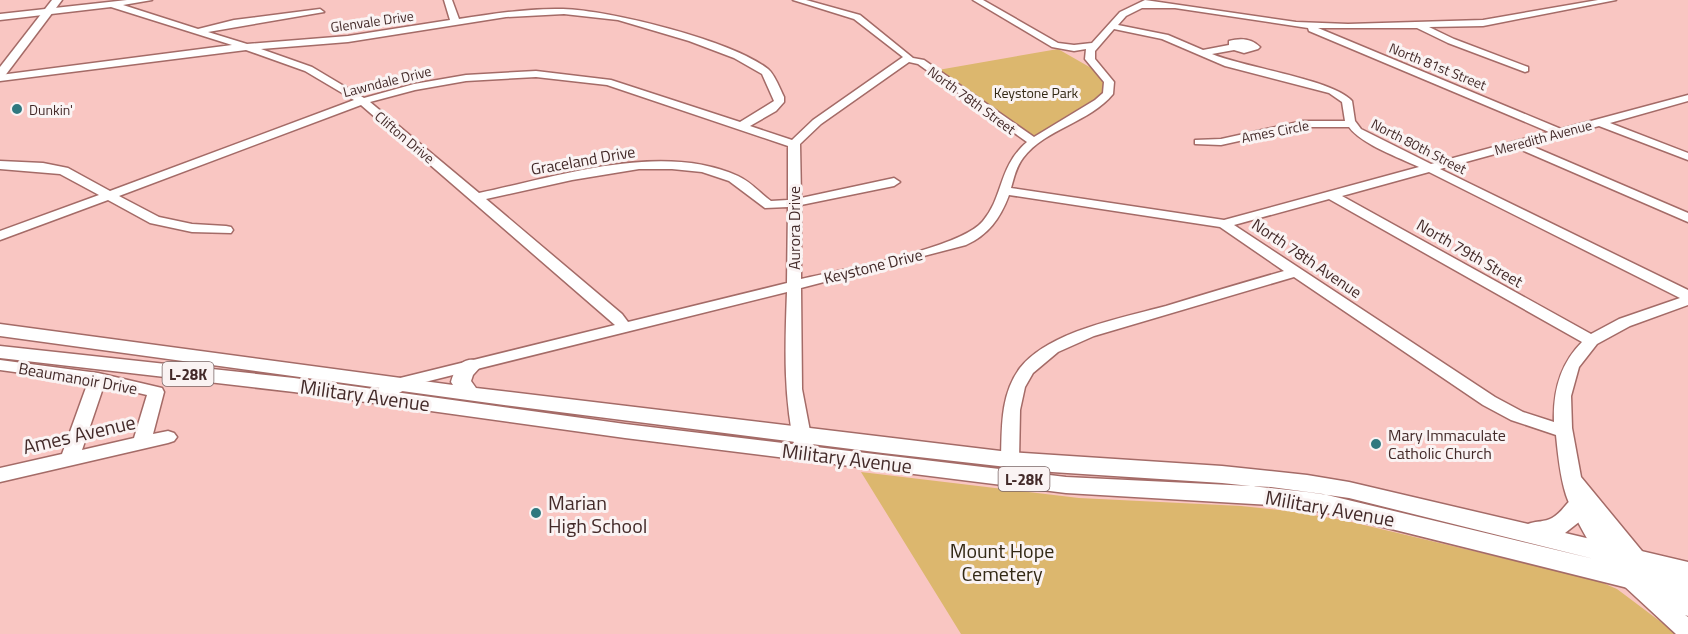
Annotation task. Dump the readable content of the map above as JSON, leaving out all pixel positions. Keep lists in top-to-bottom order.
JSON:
{
  "streets": {
    "main road": ["L-28K", "Military Avenue"],
    "street": [
      "Glenvale Drive",
      "North 81st Street",
      "Lawndale Drive",
      "North 78th Street",
      "Ames Circle",
      "Clifton Drive",
      "Meredith Avenue",
      "North 80th Street",
      "Graceland Drive",
      "Aurora Drive",
      "North 79th Street",
      "North 78th Avenue",
      "Keystone Drive",
      "Beaumanoir Drive",
      "Ames Avenue"
    ]
  },
  "crossings": [
    ["Glenvale Drive", "Lawndale Drive"],
    ["Glenvale Drive", "Clifton Drive"],
    ["North 81st Street", "Meredith Avenue"],
    ["Lawndale Drive", "Clifton Drive"],
    ["Lawndale Drive", "Aurora Drive"],
    ["North 78th Street", "Keystone Drive"],
    ["Ames Circle", "North 80th Street"],
    ["Clifton Drive", "Graceland Drive"],
    ["Clifton Drive", "Keystone Drive"],
    ["Meredith Avenue", "North 80th Street"],
    ["Meredith Avenue", "North 79th Street"],
    ["Meredith Avenue", "North 78th Avenue"],
    ["Graceland Drive", "Aurora Drive"],
    ["Aurora Drive", "Keystone Drive"],
    ["Aurora Drive", "Military Avenue"],
    ["North 78th Avenue", "Keystone Drive"],
    ["Keystone Drive", "Military Avenue"],
    ["Beaumanoir Drive", "Ames Avenue"]
  ],
  "parks": ["Keystone Park", "Mount Hope Cemetery"],
  "places": ["Dunkin'", "Mary Immaculate Catholic Church", "Marian High School"]
}
